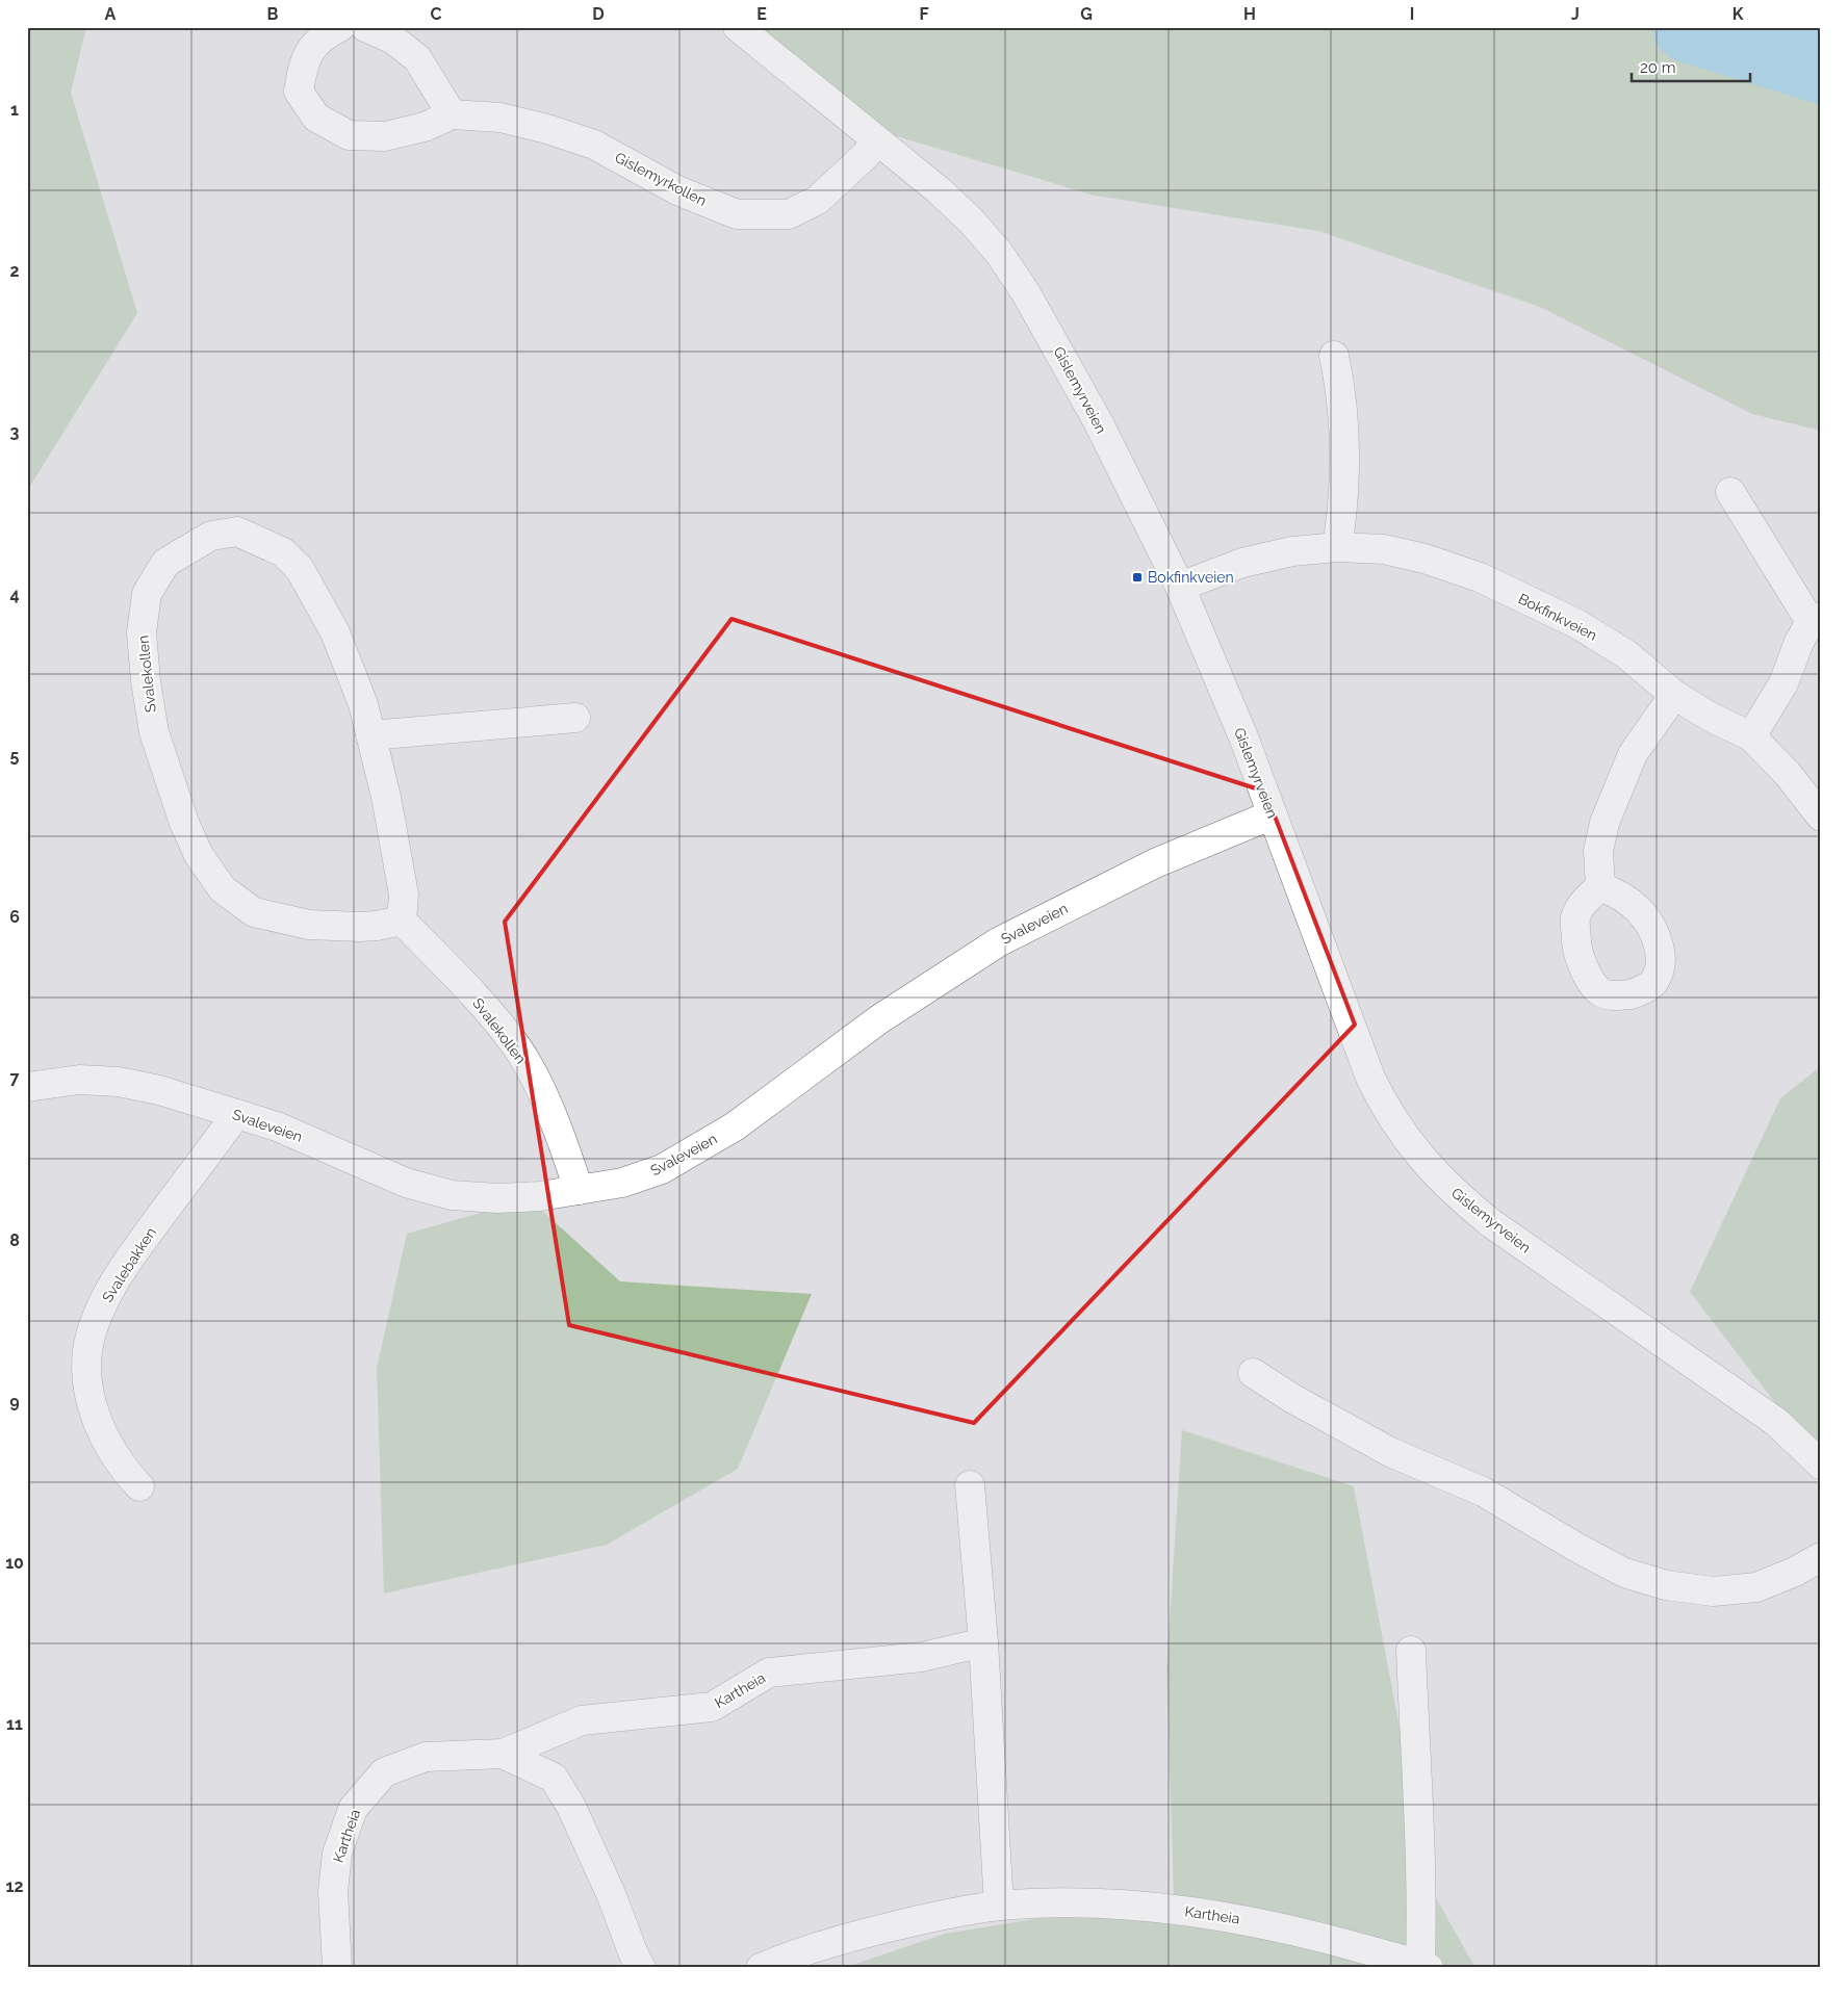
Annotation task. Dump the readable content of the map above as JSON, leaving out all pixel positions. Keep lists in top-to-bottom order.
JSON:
{
  "streets": {
    "street": [
      "Gislemyrkollen",
      "Gislemyrveien",
      "Bokfinkveien",
      "Svalekollen",
      "Svaleveien",
      "Svalebakken",
      "Kartheia"
    ]
  },
  "crossings": [
    ["Gislemyrkollen", "Gislemyrveien"],
    ["Gislemyrveien", "Bokfinkveien"],
    ["Gislemyrveien", "Svaleveien"],
    ["Svalekollen", "Svaleveien"],
    ["Svaleveien", "Svalebakken"]
  ],
  "places": {
    "transit": ["Bokfinkveien"]
  },
  "scale_bar": "20 m",
  "grid": {
    "columns": [
      "A",
      "B",
      "C",
      "D",
      "E",
      "F",
      "G",
      "H",
      "I",
      "J",
      "K"
    ],
    "rows": [
      "1",
      "2",
      "3",
      "4",
      "5",
      "6",
      "7",
      "8",
      "9",
      "10",
      "11",
      "12"
    ]
  }
}
